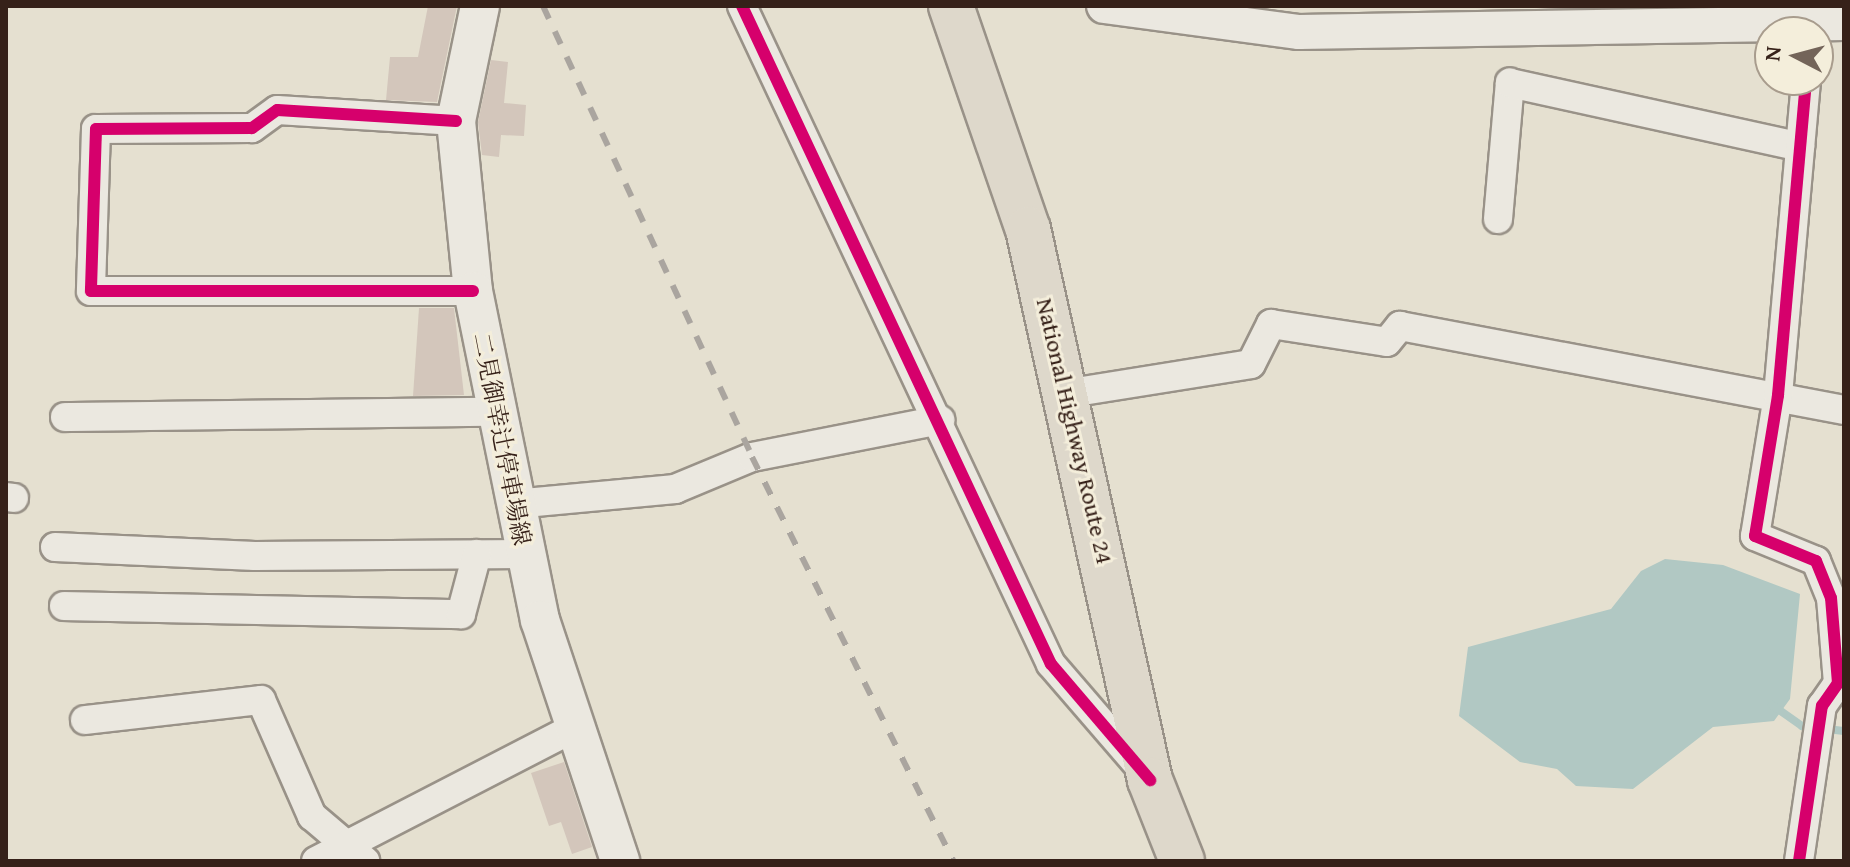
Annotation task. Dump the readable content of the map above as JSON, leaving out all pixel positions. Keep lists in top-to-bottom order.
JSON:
{
  "streets": {
    "highway": ["National Highway Route 24"],
    "main road": ["二見御幸辻停車場線"]
  },
  "north": "left"
}
